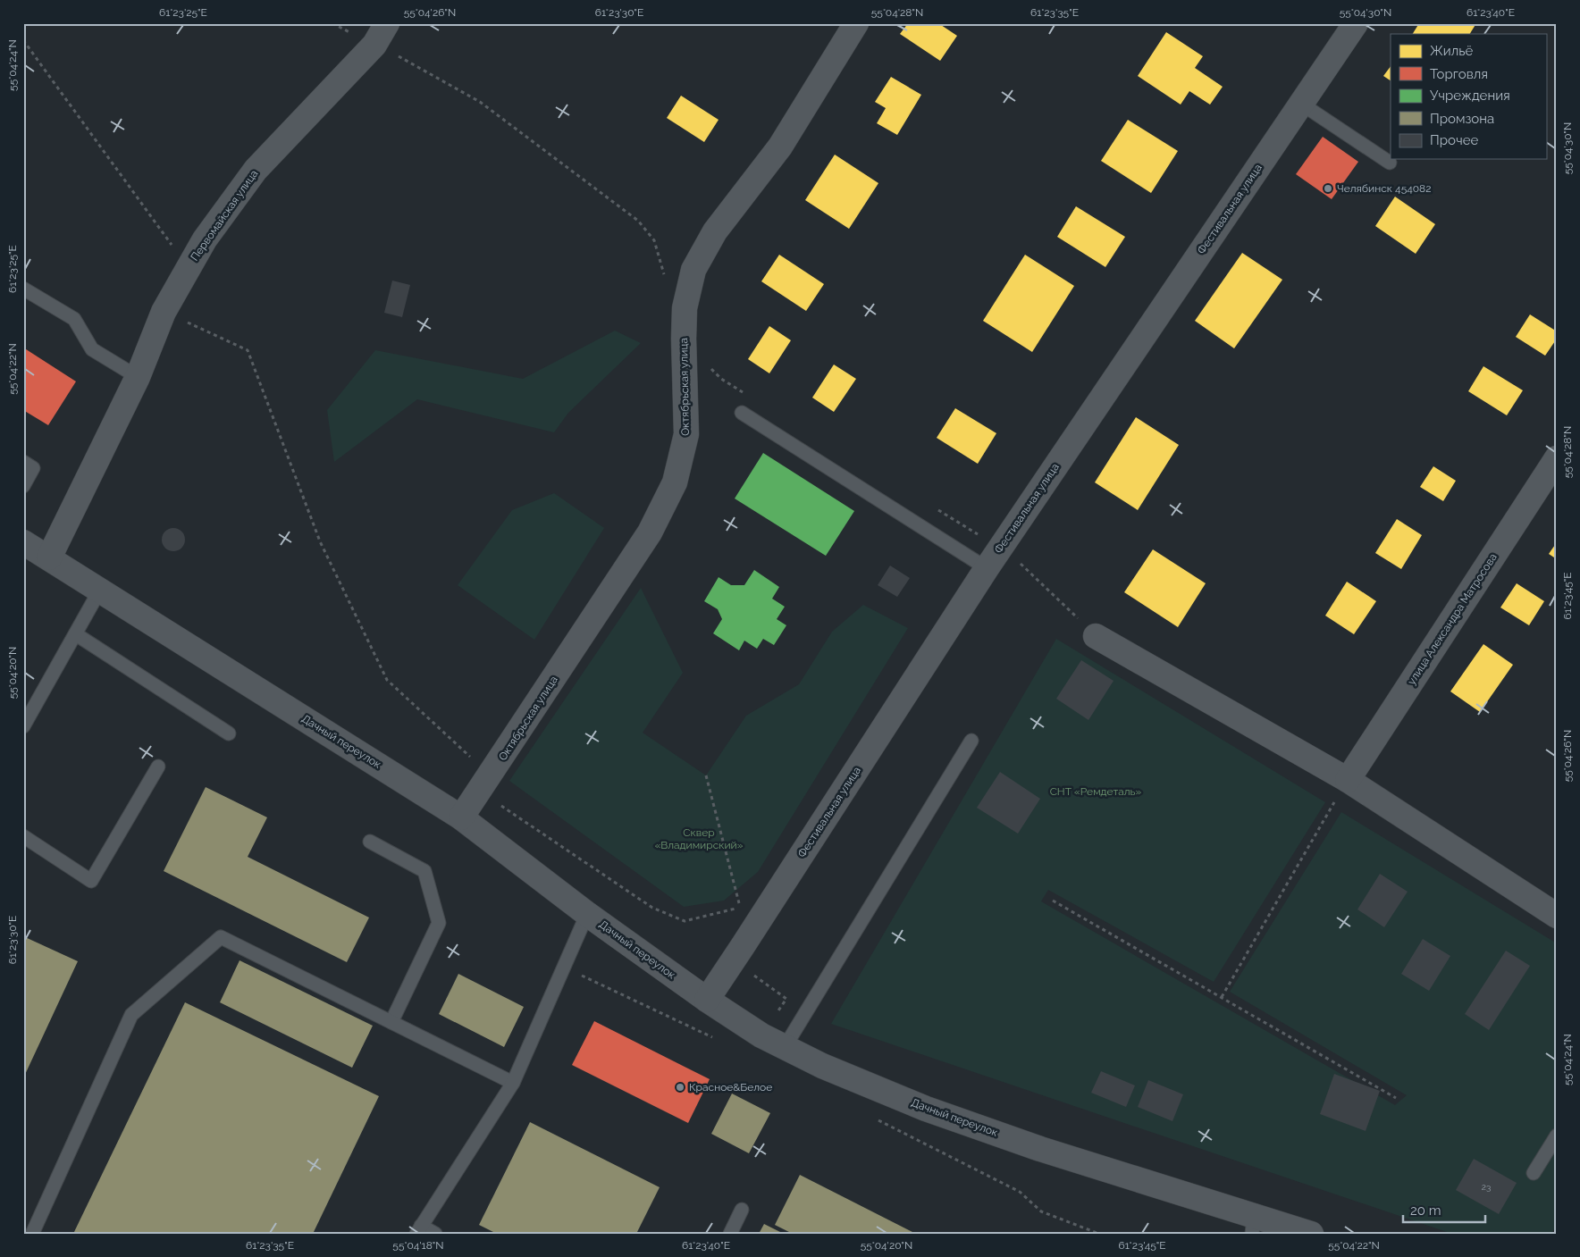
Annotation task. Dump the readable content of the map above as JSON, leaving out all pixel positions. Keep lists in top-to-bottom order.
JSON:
{
  "streets": {
    "street": [
      "Фестивальная улица",
      "Первомайская улица",
      "Октябрьская улица",
      "улица Александра Матросова",
      "Дачный переулок"
    ]
  },
  "crossings": [
    ["Фестивальная улица", "Дачный переулок"],
    ["Первомайская улица", "Дачный переулок"],
    ["Октябрьская улица", "Дачный переулок"]
  ],
  "parks": ["СНТ «Ремдеталь»", "Сквер «Владимирский»"],
  "places": ["Челябинск 454082", "Красное&Белое"],
  "house_numbers": ["23"],
  "legend": [
    "Жильё",
    "Торговля",
    "Учреждения",
    "Промзона",
    "Прочее"
  ],
  "scale_bar": "20 m",
  "coordinates": [
    "61°23'25\"E",
    "55°04'26\"N",
    "61°23'30\"E",
    "55°04'28\"N",
    "61°23'35\"E",
    "55°04'30\"N",
    "61°23'40\"E",
    "55°04'24\"N",
    "55°04'22\"N",
    "61°23'45\"E",
    "55°04'20\"N",
    "55°04'18\"N"
  ]
}
